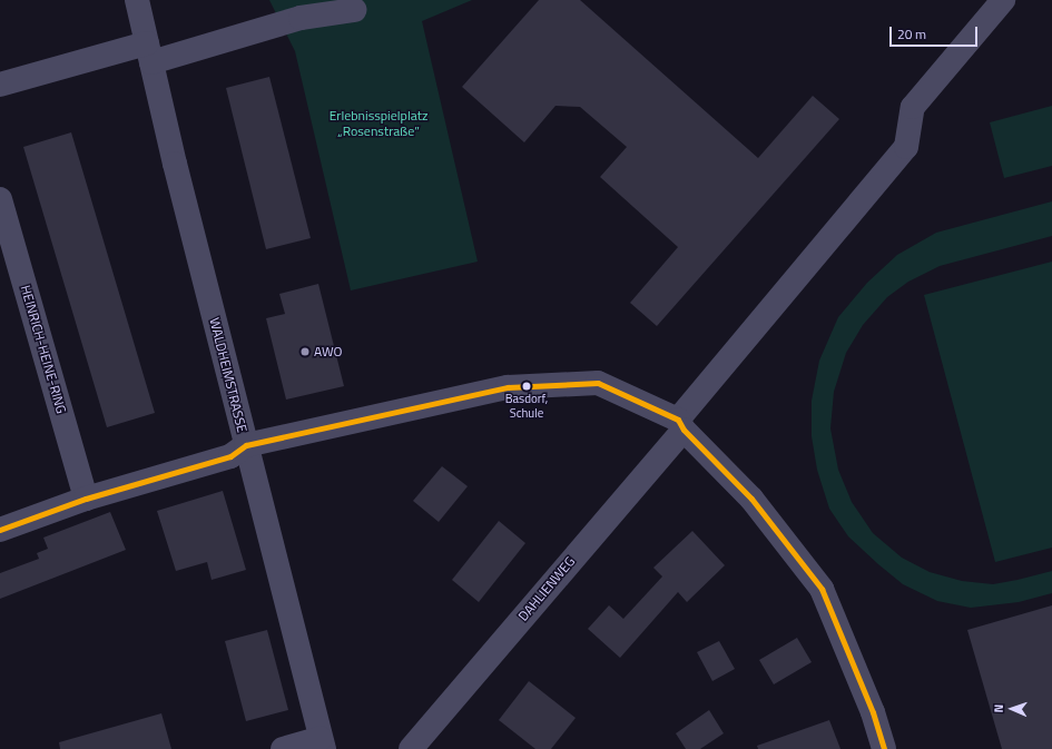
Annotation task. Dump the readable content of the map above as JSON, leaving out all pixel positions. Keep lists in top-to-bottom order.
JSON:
{
  "streets": {
    "street": ["HEINRICH-HEINE-RING", "WALDHEIMSTRASSE", "DAHLIENWEG"]
  },
  "parks": ["Erlebnisspielplatz „Rosenstraße”"],
  "places": ["AWO", "Basdorf, Schule"],
  "scale_bar": "20 m",
  "north": "left"
}
